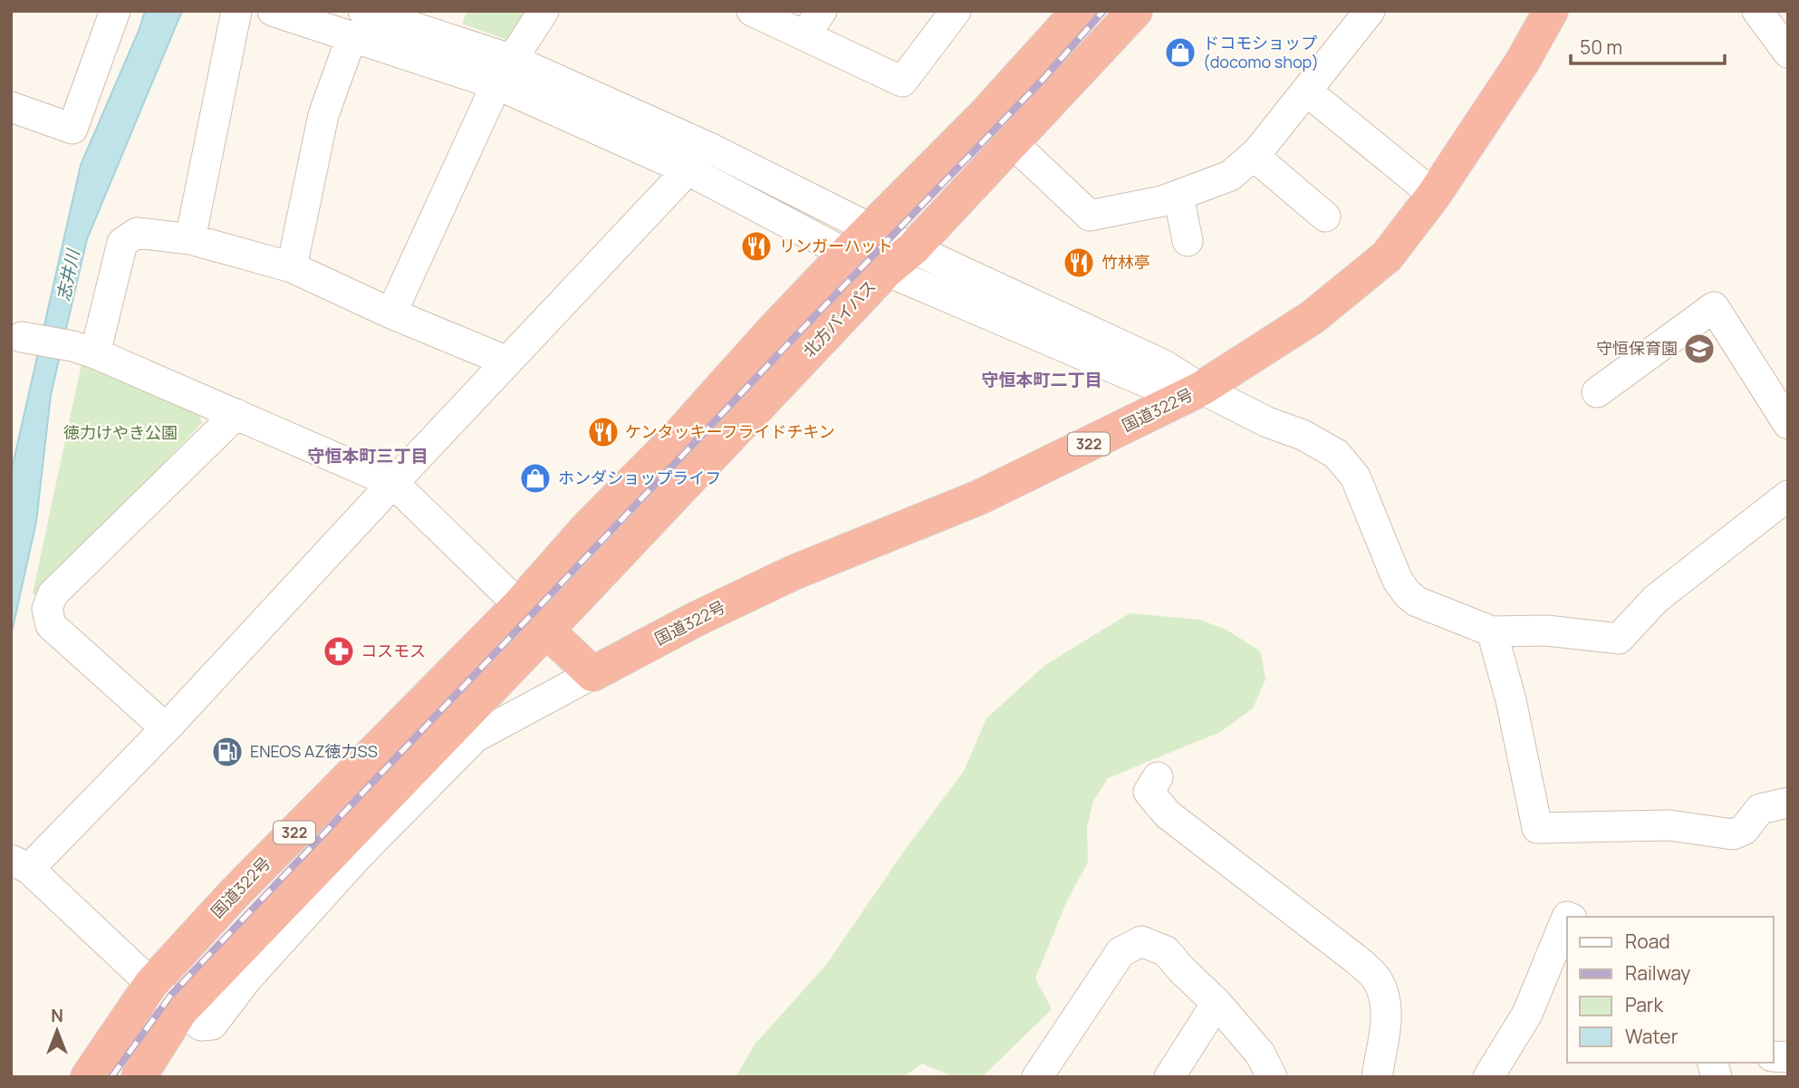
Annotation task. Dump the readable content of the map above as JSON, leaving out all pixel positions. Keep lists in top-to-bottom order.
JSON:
{
  "streets": {
    "highway": ["北方バイパス", "国道322号", "322"]
  },
  "crossings": [
    ["北方バイパス", "322"],
    ["国道322号", "322"]
  ],
  "districts": ["守恒本町二丁目", "守恒本町三丁目"],
  "water": ["志井川"],
  "parks": ["徳力けやき公園"],
  "places": {
    "shop": ["ドコモショップ (docomo shop)", "ホンダショップライフ"],
    "restaurant": ["リンガーハット", "竹林亭", "ケンタッキーフライドチキン"],
    "school or university": ["守恒保育園"],
    "pharmacy": ["コスモス"],
    "fuel station": ["ENEOS AZ徳力SS"]
  },
  "legend": [
    "Road",
    "Railway",
    "Park",
    "Water"
  ],
  "scale_bar": "50 m",
  "north": "top"
}
